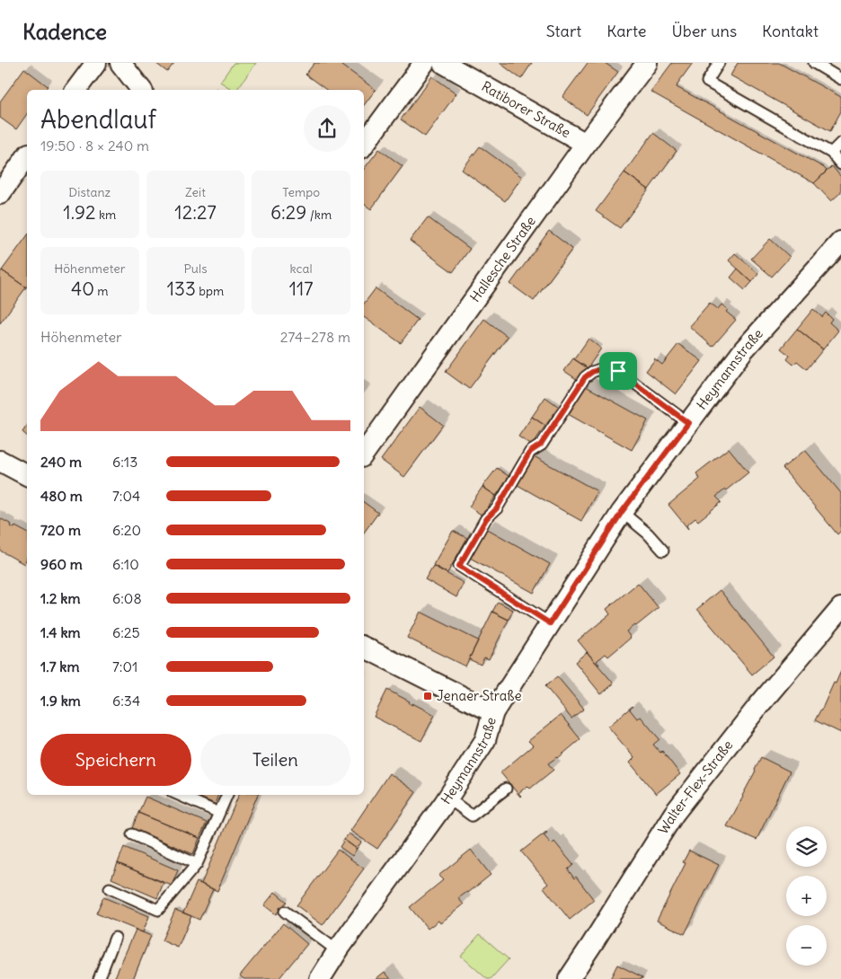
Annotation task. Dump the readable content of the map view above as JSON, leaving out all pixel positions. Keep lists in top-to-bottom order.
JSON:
{
  "streets": {
    "street": [
      "Ratiborer Straße",
      "Hallesche Straße",
      "Heymannstraße",
      "Walter-Flex-Straße"
    ]
  },
  "crossings": [
    ["Ratiborer Straße", "Hallesche Straße"]
  ],
  "places": {
    "transit": ["Jenaer Straße"]
  },
  "page": {
    "header": "Kadence",
    "nav": [
      "Start",
      "Karte",
      "Über uns",
      "Kontakt"
    ],
    "heading": ["Abendlauf", "19:50 · 8 × 240 m"],
    "stats": [
      ["Distanz", "1.92 km"],
      ["Zeit", "12:27"],
      ["Tempo", "6:29 /km"],
      ["Höhenmeter", "40 m"],
      ["Puls", "133 bpm"],
      ["kcal", "117"]
    ],
    "chart": ["Höhenmeter", "274–278 m"],
    "list": [
      {
        "name": "240 m",
        "note": "6:13"
      },
      {
        "name": "480 m",
        "note": "7:04"
      },
      {
        "name": "720 m",
        "note": "6:20"
      },
      {
        "name": "960 m",
        "note": "6:10"
      },
      {
        "name": "1.2 km",
        "note": "6:08"
      },
      {
        "name": "1.4 km",
        "note": "6:25"
      },
      {
        "name": "1.7 km",
        "note": "7:01"
      },
      {
        "name": "1.9 km",
        "note": "6:34"
      }
    ],
    "buttons": ["Speichern", "Teilen"],
    "map_buttons": ["+", "−"]
  }
}
